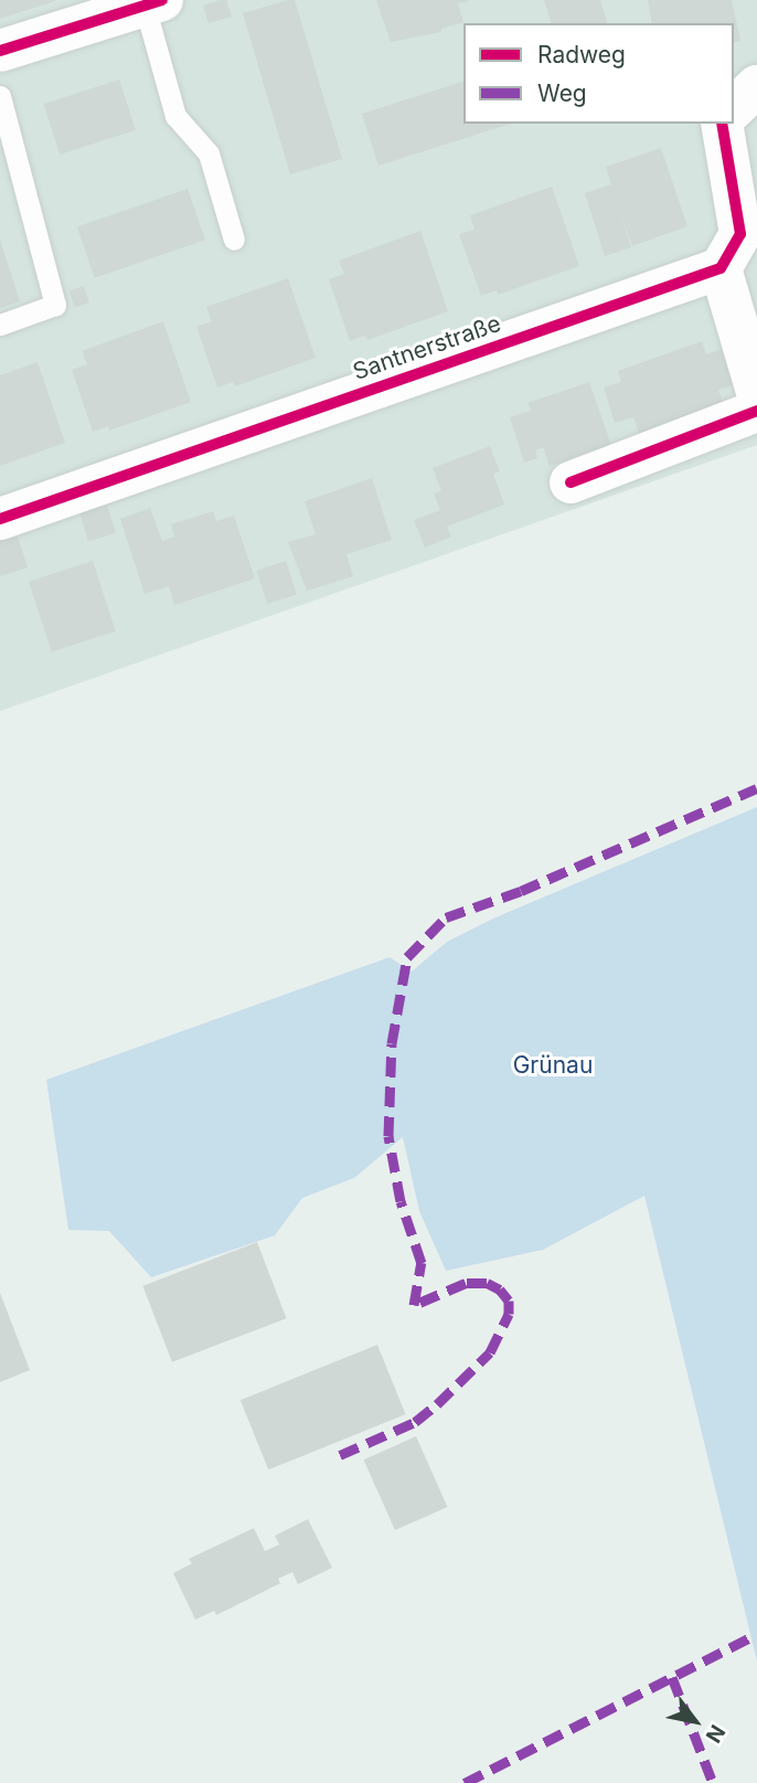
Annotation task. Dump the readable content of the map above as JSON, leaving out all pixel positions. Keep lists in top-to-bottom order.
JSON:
{
  "streets": {
    "street": ["Santnerstraße"]
  },
  "parks": ["Grünau"],
  "legend": ["Radweg", "Weg"],
  "north": "bottom right"
}
